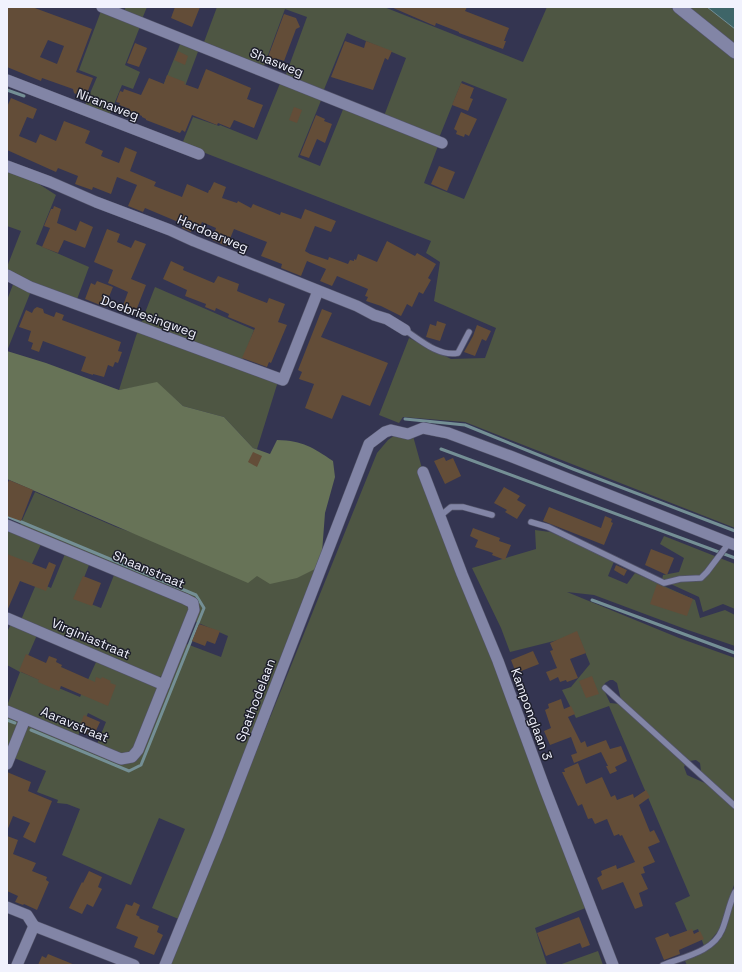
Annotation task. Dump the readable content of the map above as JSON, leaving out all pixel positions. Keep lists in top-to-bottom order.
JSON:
{
  "streets": {
    "street": [
      "Shasweg",
      "Niranaweg",
      "Hardoarweg",
      "Doebriesingweg",
      "Shaanstraat",
      "Virginiastraat",
      "Spathodelaan",
      "Kamponglaan 3",
      "Aaravstraat"
    ]
  },
  "crossings": [
    ["Hardoarweg", "Doebriesingweg"],
    ["Shaanstraat", "Virginiastraat"],
    ["Shaanstraat", "Aaravstraat"]
  ]
}
